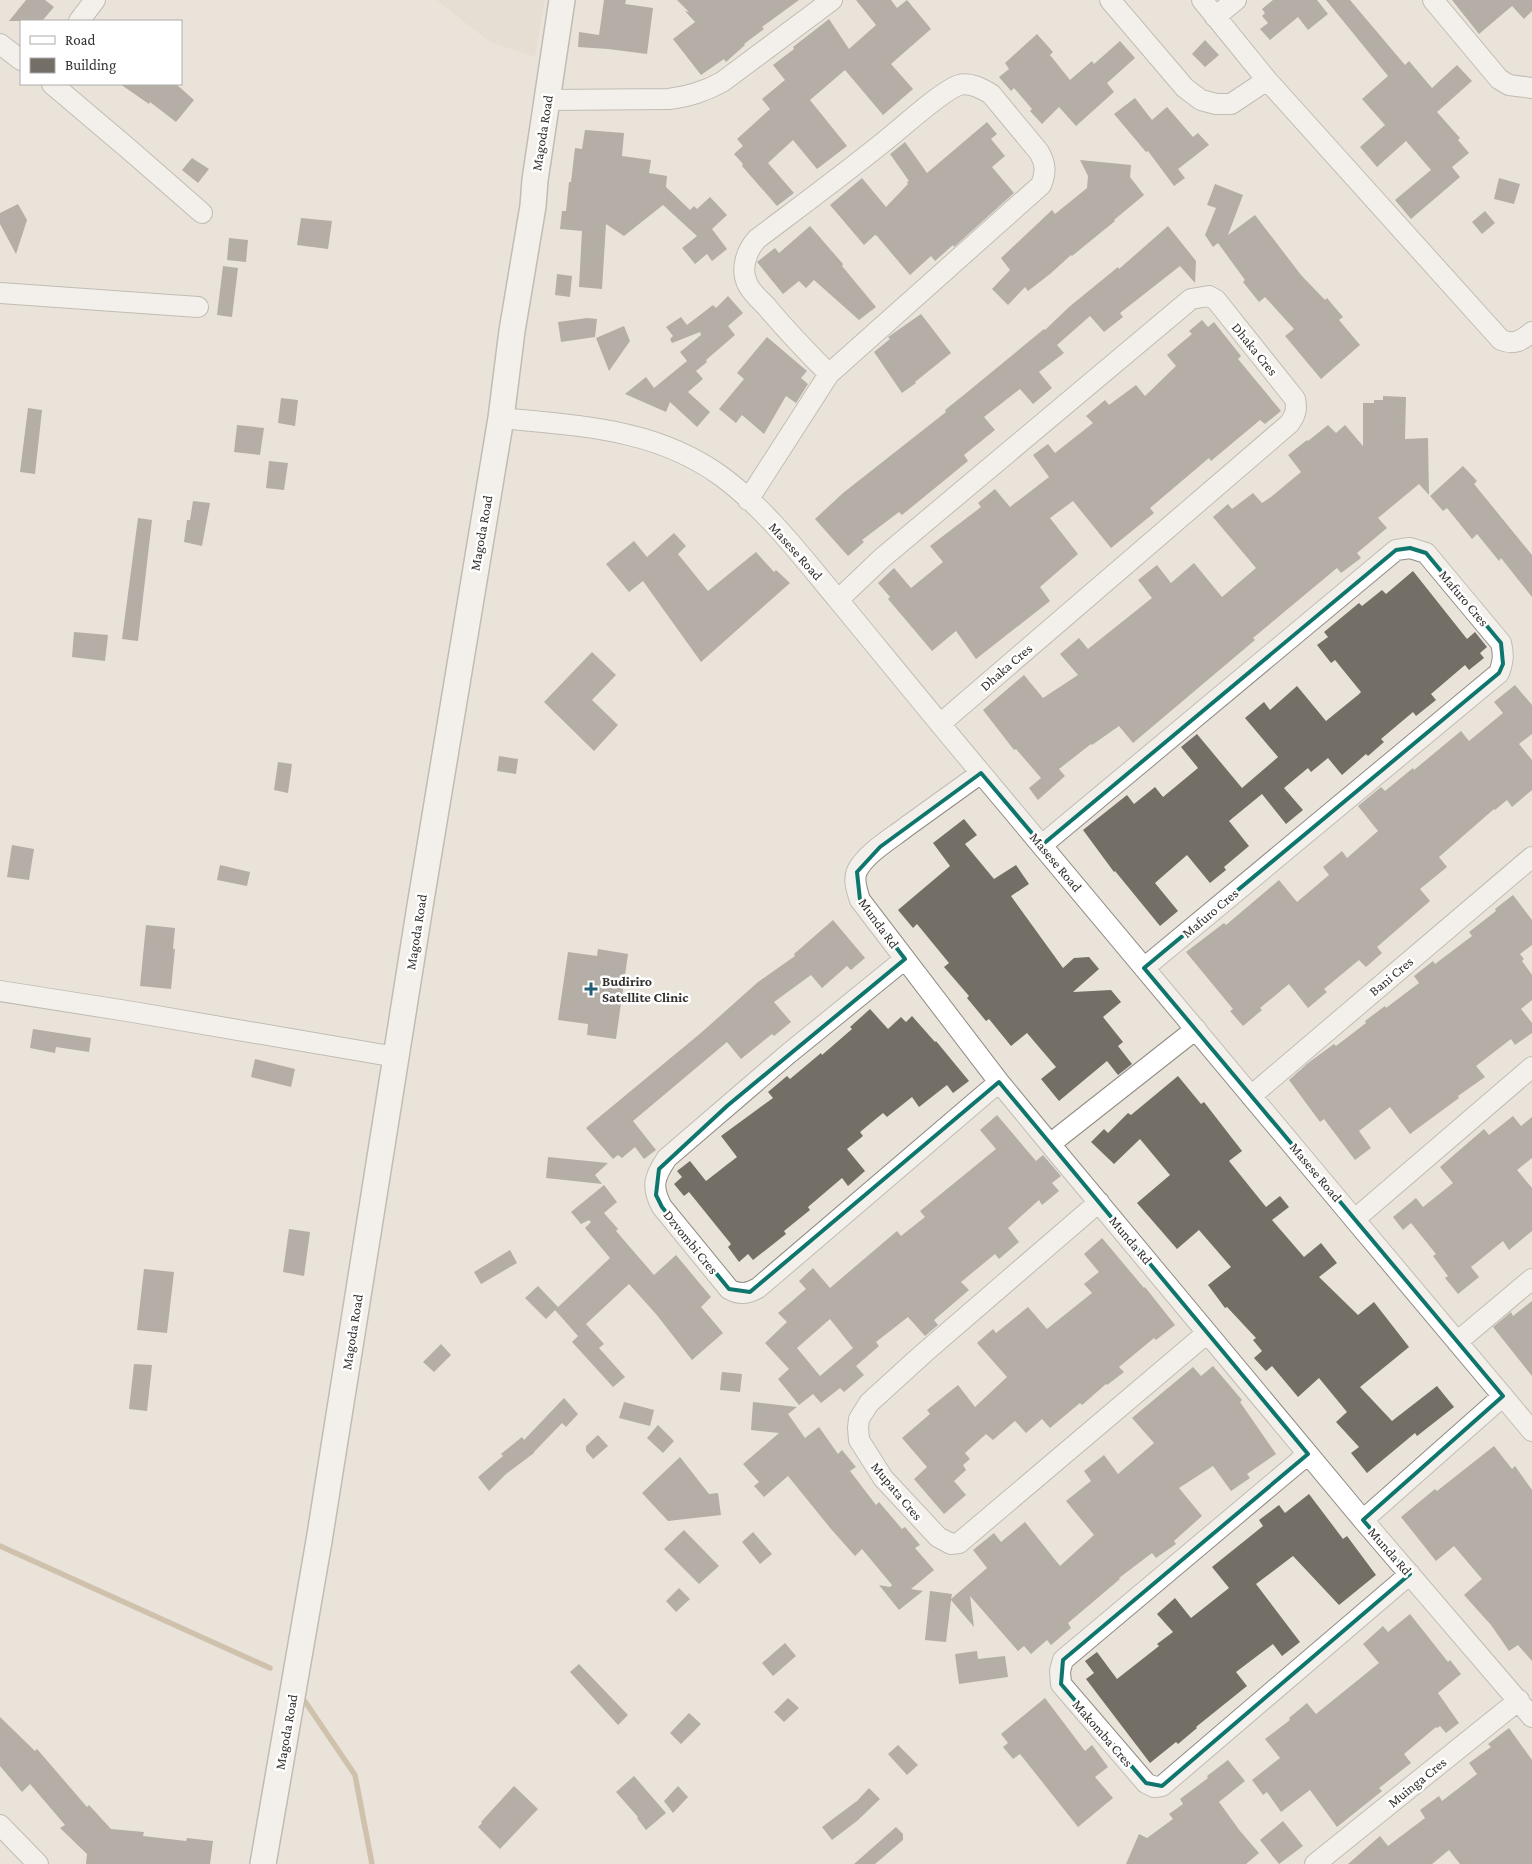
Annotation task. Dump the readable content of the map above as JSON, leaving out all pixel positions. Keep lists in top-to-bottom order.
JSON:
{
  "streets": {
    "street": [
      "Magoda Road",
      "Dhaka Cres",
      "Masese Road",
      "Mafuro Cres",
      "Munda Rd",
      "Bani Cres",
      "Dzvombi Cres",
      "Mupata Cres",
      "Makomba Cres",
      "Muinga Cres"
    ]
  },
  "crossings": [
    ["Magoda Road", "Masese Road"],
    ["Dhaka Cres", "Masese Road"],
    ["Masese Road", "Mafuro Cres"],
    ["Masese Road", "Munda Rd"],
    ["Masese Road", "Bani Cres"],
    ["Munda Rd", "Dzvombi Cres"],
    ["Munda Rd", "Mupata Cres"],
    ["Munda Rd", "Makomba Cres"],
    ["Munda Rd", "Muinga Cres"]
  ],
  "places": {
    "health": ["Budiriro Satellite Clinic"]
  },
  "legend": ["Road", "Building"]
}
